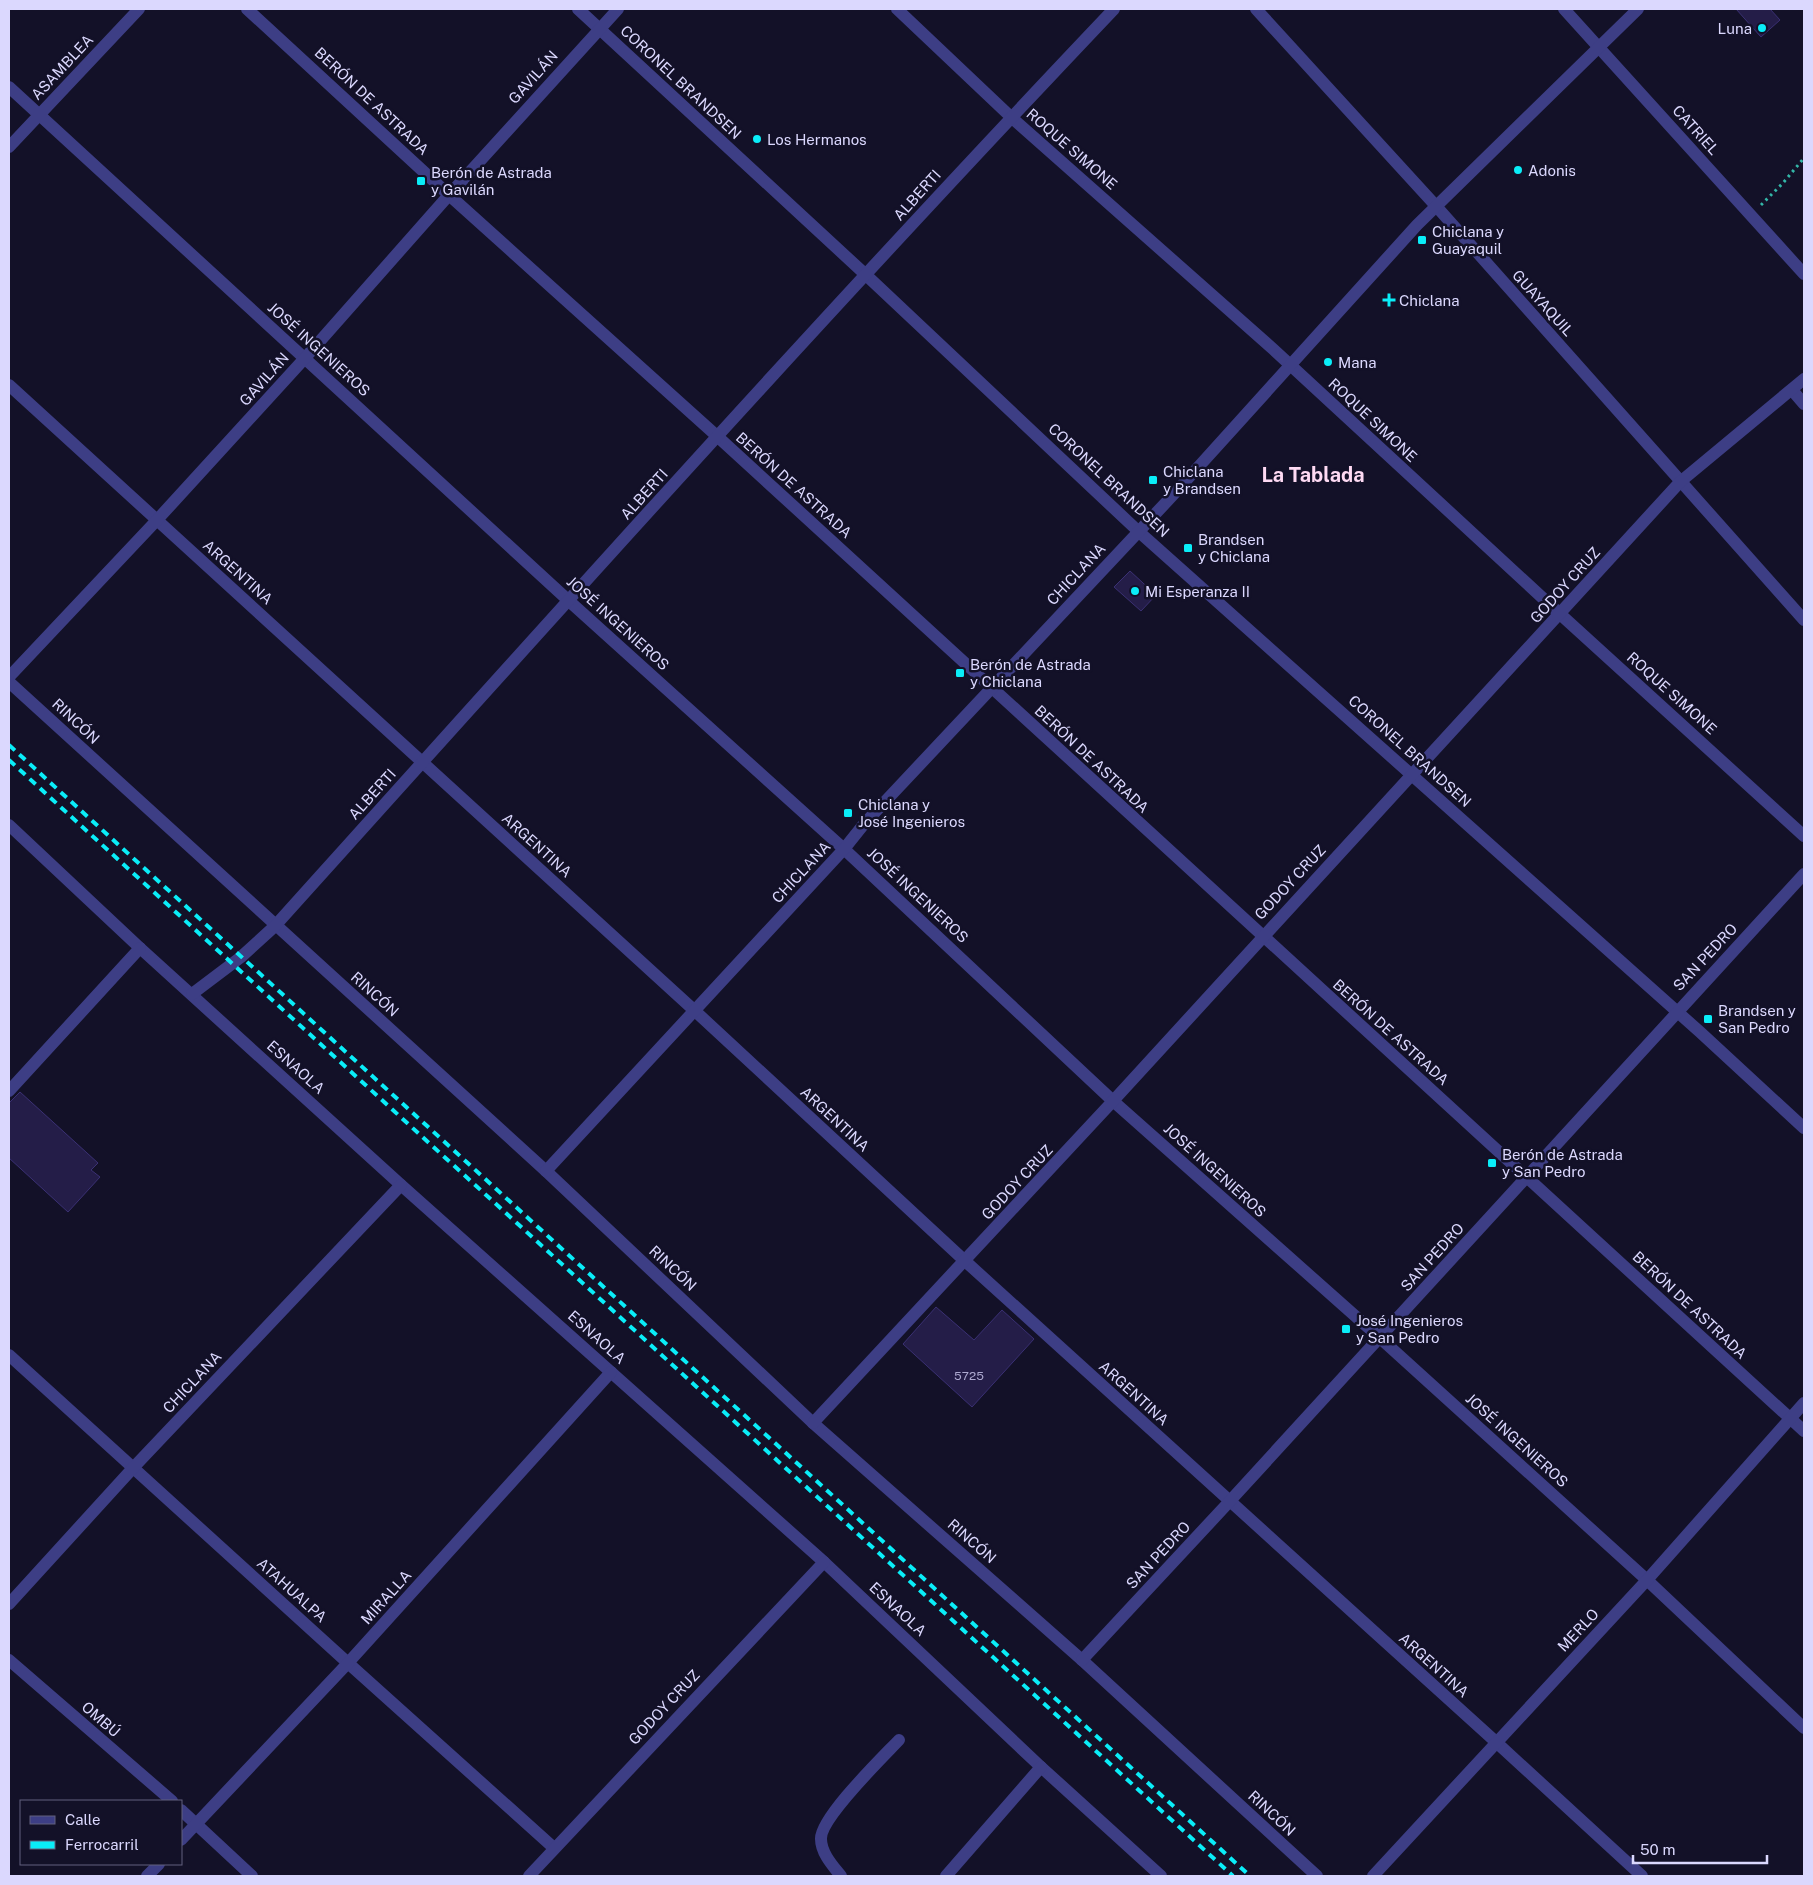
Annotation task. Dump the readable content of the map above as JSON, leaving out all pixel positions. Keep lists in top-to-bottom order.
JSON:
{
  "streets": {
    "street": [
      "ASAMBLEA",
      "GAVILÁN",
      "CORONEL BRANDSEN",
      "BERÓN DE ASTRADA",
      "CATRIEL",
      "ROQUE SIMONE",
      "ALBERTI",
      "GUAYAQUIL",
      "JOSÉ INGENIEROS",
      "ARGENTINA",
      "CHICLANA",
      "GODOY CRUZ",
      "RINCÓN",
      "SAN PEDRO",
      "ESNAOLA",
      "ATAHUALPA",
      "MIRALLA",
      "MERLO",
      "OMBÚ"
    ]
  },
  "crossings": [
    ["ASAMBLEA", "JOSÉ INGENIEROS"],
    ["GAVILÁN", "CORONEL BRANDSEN"],
    ["GAVILÁN", "BERÓN DE ASTRADA"],
    ["GAVILÁN", "JOSÉ INGENIEROS"],
    ["GAVILÁN", "ARGENTINA"],
    ["CORONEL BRANDSEN", "ALBERTI"],
    ["CORONEL BRANDSEN", "CHICLANA"],
    ["CORONEL BRANDSEN", "GODOY CRUZ"],
    ["CORONEL BRANDSEN", "SAN PEDRO"],
    ["BERÓN DE ASTRADA", "ALBERTI"],
    ["BERÓN DE ASTRADA", "CHICLANA"],
    ["BERÓN DE ASTRADA", "GODOY CRUZ"],
    ["BERÓN DE ASTRADA", "SAN PEDRO"],
    ["BERÓN DE ASTRADA", "MERLO"],
    ["CATRIEL", "CHICLANA"],
    ["ROQUE SIMONE", "ALBERTI"],
    ["ROQUE SIMONE", "CHICLANA"],
    ["ROQUE SIMONE", "GODOY CRUZ"],
    ["ALBERTI", "JOSÉ INGENIEROS"],
    ["ALBERTI", "ARGENTINA"],
    ["ALBERTI", "RINCÓN"],
    ["ALBERTI", "ESNAOLA"],
    ["GUAYAQUIL", "CHICLANA"],
    ["GUAYAQUIL", "GODOY CRUZ"],
    ["JOSÉ INGENIEROS", "CHICLANA"],
    ["JOSÉ INGENIEROS", "GODOY CRUZ"],
    ["JOSÉ INGENIEROS", "SAN PEDRO"],
    ["JOSÉ INGENIEROS", "MERLO"],
    ["ARGENTINA", "CHICLANA"],
    ["ARGENTINA", "GODOY CRUZ"],
    ["ARGENTINA", "SAN PEDRO"],
    ["ARGENTINA", "MERLO"],
    ["CHICLANA", "RINCÓN"],
    ["CHICLANA", "ESNAOLA"],
    ["CHICLANA", "ATAHUALPA"],
    ["GODOY CRUZ", "RINCÓN"],
    ["GODOY CRUZ", "ESNAOLA"],
    ["GODOY CRUZ", "ATAHUALPA"],
    ["RINCÓN", "SAN PEDRO"],
    ["ESNAOLA", "MIRALLA"],
    ["ATAHUALPA", "MIRALLA"]
  ],
  "districts": ["La Tablada"],
  "places": {
    "other": [
      "Luna",
      "Los Hermanos",
      "Adonis",
      "Mana",
      "Mi Esperanza II"
    ],
    "transit": [
      "Berón de Astrada y Gavilán",
      "Chiclana y Guayaquil",
      "Chiclana y Brandsen",
      "Brandsen y Chiclana",
      "Berón de Astrada y Chiclana",
      "Chiclana y José Ingenieros",
      "Brandsen y San Pedro",
      "Berón de Astrada y San Pedro",
      "José Ingenieros y San Pedro"
    ],
    "health": ["Chiclana"]
  },
  "house_numbers": ["5725"],
  "legend": ["Calle", "Ferrocarril"],
  "scale_bar": "50 m"
}
